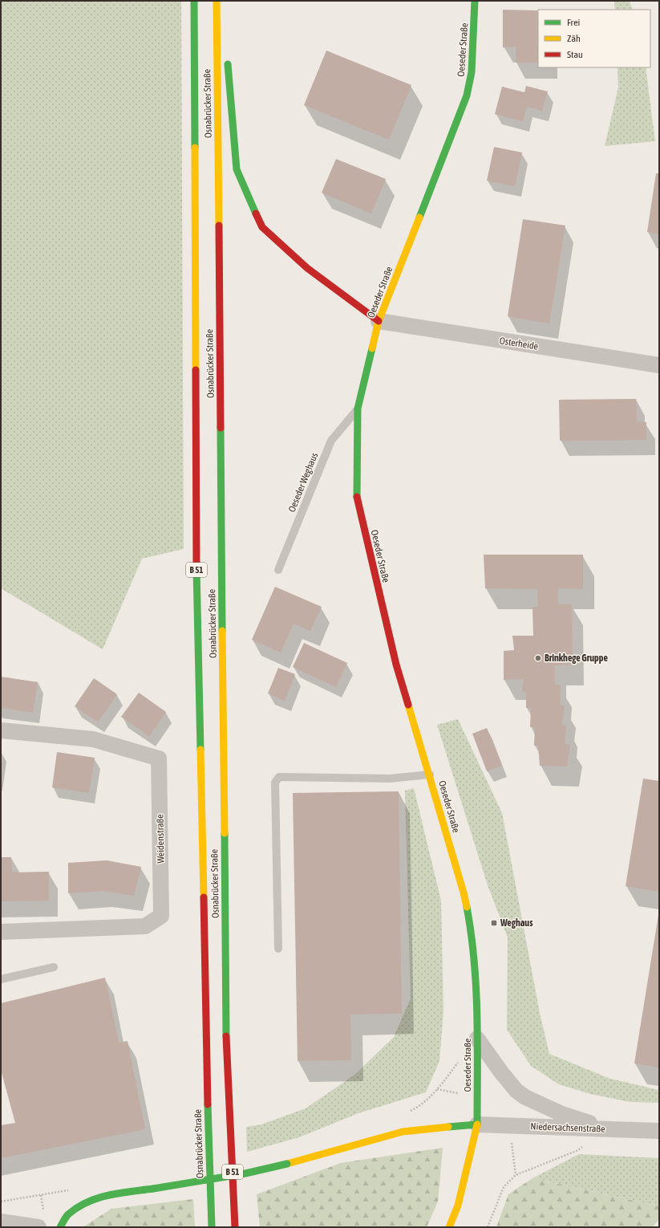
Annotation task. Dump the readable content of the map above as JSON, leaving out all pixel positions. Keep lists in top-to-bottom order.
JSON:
{
  "streets": {
    "main road": ["Oeseder Straße", "Osnabrücker Straße", "B 51"],
    "street": ["Osterheide", "Weidenstraße", "Niedersachsenstraße"],
    "lane": ["Oeseder Weghaus"]
  },
  "crossings": [
    ["Oeseder Straße", "Osterheide"],
    ["Oeseder Straße", "Oeseder Weghaus"],
    ["Oeseder Straße", "Niedersachsenstraße"]
  ],
  "places": {
    "other": ["Brinkhege Gruppe"],
    "transit": ["Weghaus"]
  },
  "legend": ["Frei", "Zäh", "Stau"]
}
